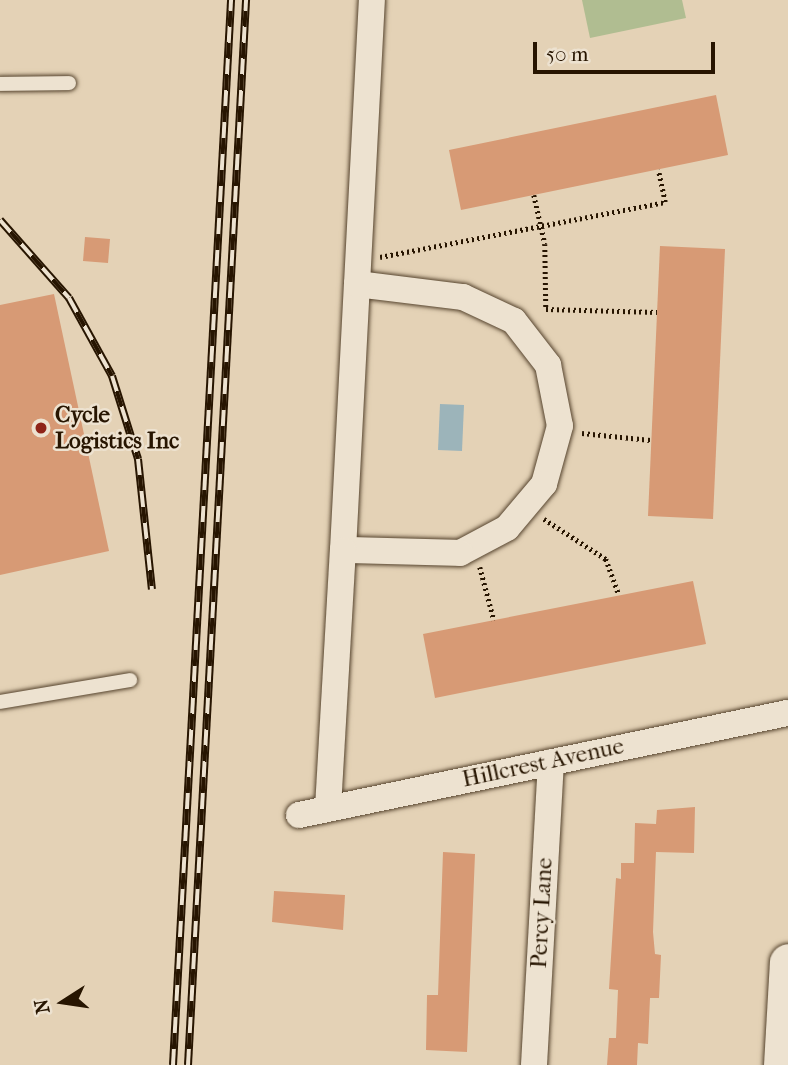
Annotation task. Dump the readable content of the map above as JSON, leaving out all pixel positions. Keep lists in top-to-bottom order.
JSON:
{
  "streets": {
    "street": ["Hillcrest Avenue", "Percy Lane"]
  },
  "crossings": [
    ["Hillcrest Avenue", "Percy Lane"]
  ],
  "places": ["Cycle Logistics Inc"],
  "scale_bar": "50 m",
  "north": "left"
}
